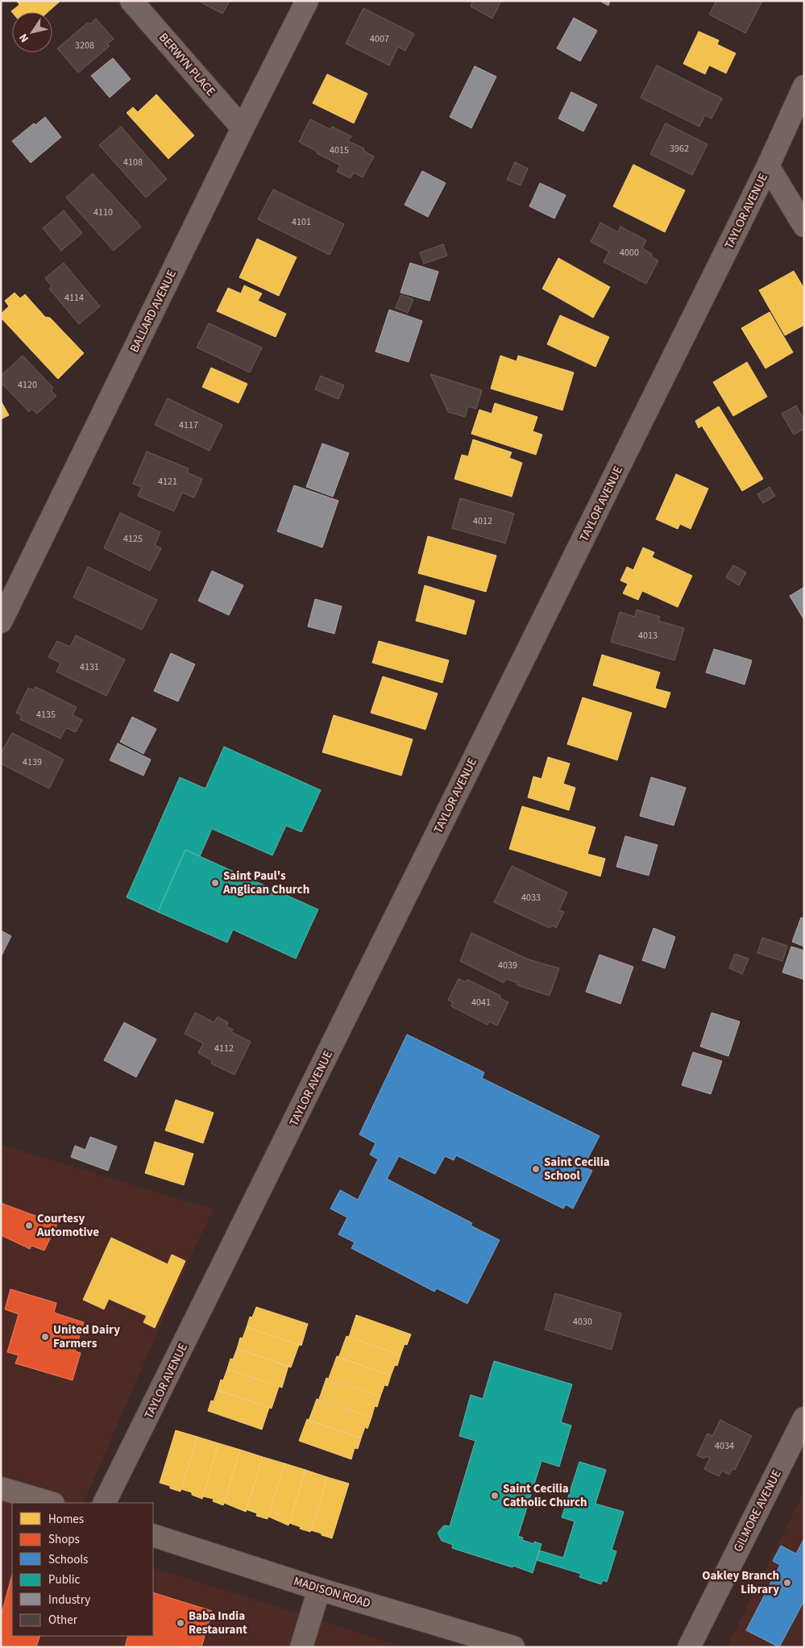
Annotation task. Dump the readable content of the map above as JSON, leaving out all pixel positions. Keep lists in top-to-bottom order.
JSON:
{
  "streets": {
    "main road": ["MADISON ROAD"],
    "street": [
      "BERWYN PLACE",
      "TAYLOR AVENUE",
      "BALLARD AVENUE",
      "GILMORE AVENUE"
    ]
  },
  "crossings": [
    ["BERWYN PLACE", "BALLARD AVENUE"]
  ],
  "places": [
    "Saint Paul's Anglican Church",
    "Saint Cecilia School",
    "Courtesy Automotive",
    "United Dairy Farmers",
    "Saint Cecilia Catholic Church",
    "Oakley Branch Library",
    "Baba India Restaurant"
  ],
  "house_numbers": [
    "4007",
    "3208",
    "3962",
    "4015",
    "4108",
    "4110",
    "4101",
    "4000",
    "4114",
    "4120",
    "4117",
    "4121",
    "4012",
    "4125",
    "4013",
    "4131",
    "4135",
    "4139",
    "4033",
    "4039",
    "4041",
    "4112",
    "4030",
    "4034"
  ],
  "legend": [
    "Homes",
    "Shops",
    "Schools",
    "Public",
    "Industry",
    "Other"
  ],
  "north": "bottom left"
}
